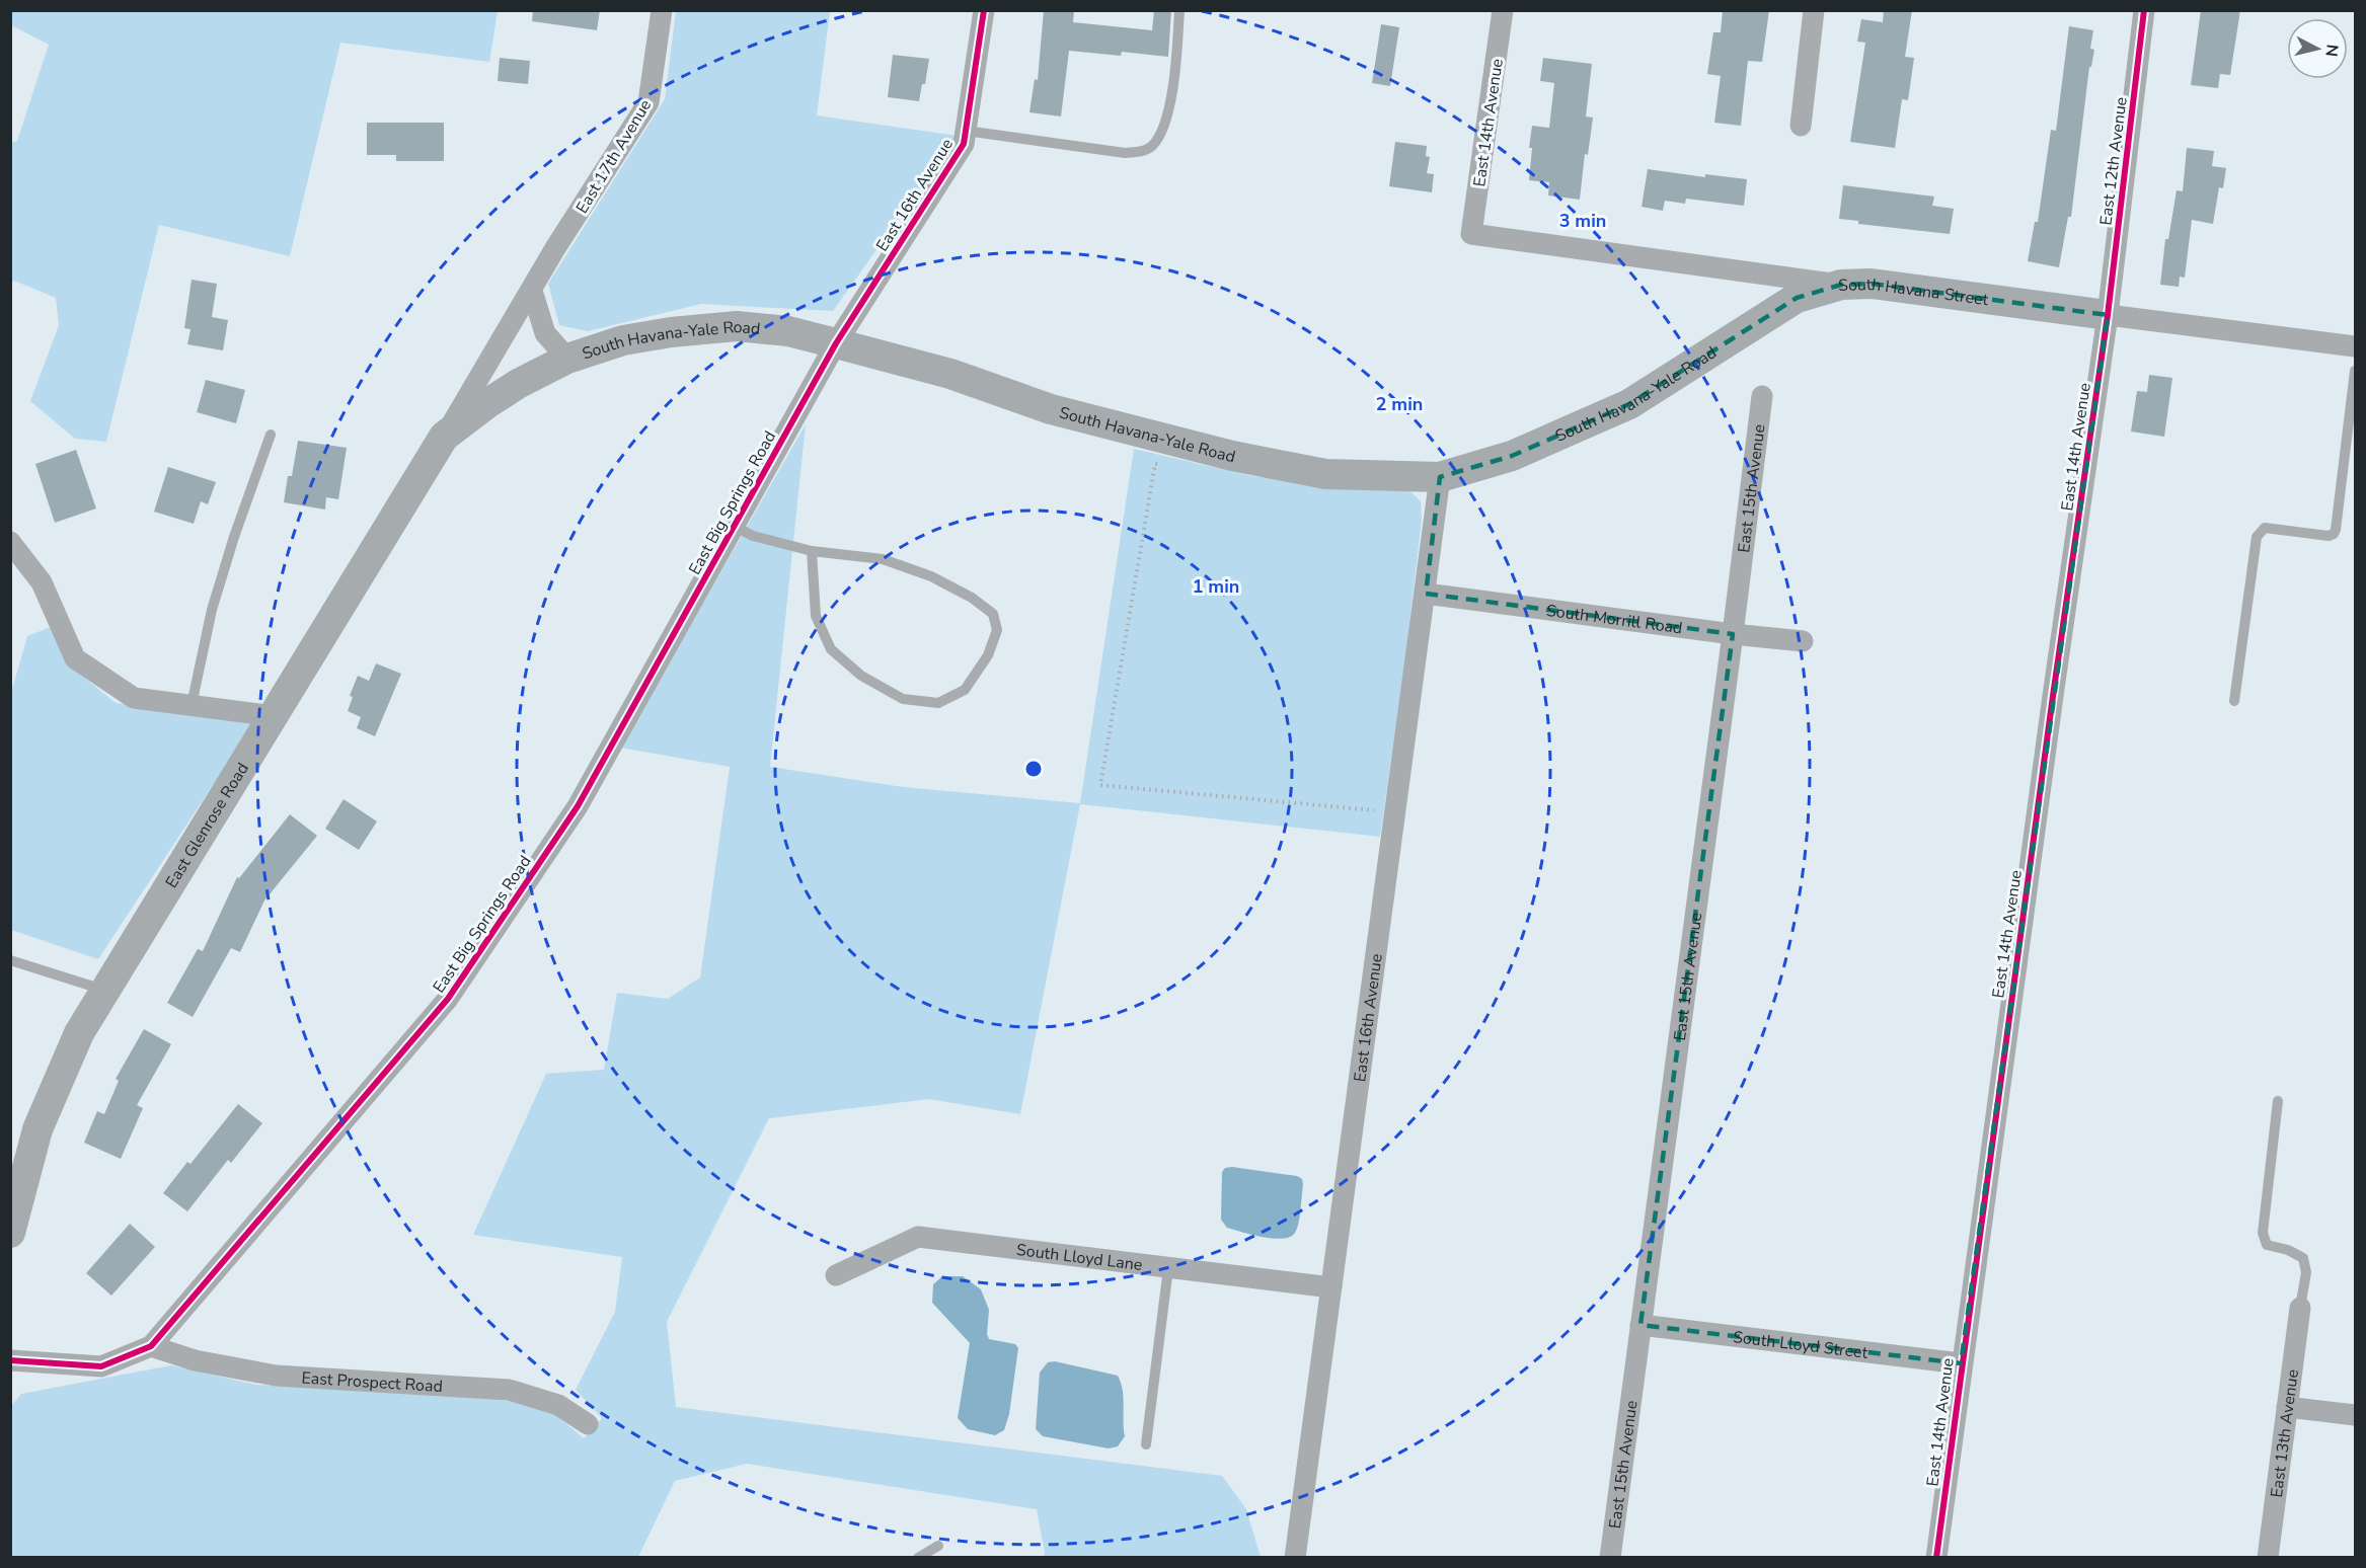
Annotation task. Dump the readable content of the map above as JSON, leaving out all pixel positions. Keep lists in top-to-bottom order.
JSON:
{
  "streets": {
    "street": [
      "East 14th Avenue",
      "East 17th Avenue",
      "East 12th Avenue",
      "East 16th Avenue",
      "South Havana Street",
      "South Havana-Yale Road",
      "East 15th Avenue",
      "East Big Springs Road",
      "South Morrill Road",
      "East Glenrose Road",
      "South Lloyd Lane",
      "South Lloyd Street",
      "East Prospect Road",
      "East 13th Avenue"
    ]
  },
  "crossings": [
    ["East 14th Avenue", "East 12th Avenue"],
    ["East 14th Avenue", "South Havana Street"],
    ["East 14th Avenue", "South Lloyd Street"],
    ["East 17th Avenue", "South Havana-Yale Road"],
    ["East 17th Avenue", "East Glenrose Road"],
    ["East 12th Avenue", "South Havana Street"],
    ["East 16th Avenue", "South Havana-Yale Road"],
    ["East 16th Avenue", "East Big Springs Road"],
    ["East 16th Avenue", "South Morrill Road"],
    ["East 16th Avenue", "South Lloyd Lane"],
    ["South Havana Street", "South Havana-Yale Road"],
    ["South Havana-Yale Road", "East Big Springs Road"],
    ["South Havana-Yale Road", "East Glenrose Road"],
    ["East 15th Avenue", "South Morrill Road"],
    ["East 15th Avenue", "South Lloyd Street"],
    ["East Big Springs Road", "East Prospect Road"]
  ],
  "north": "right",
  "rings": ["3 min", "2 min", "1 min"]
}
